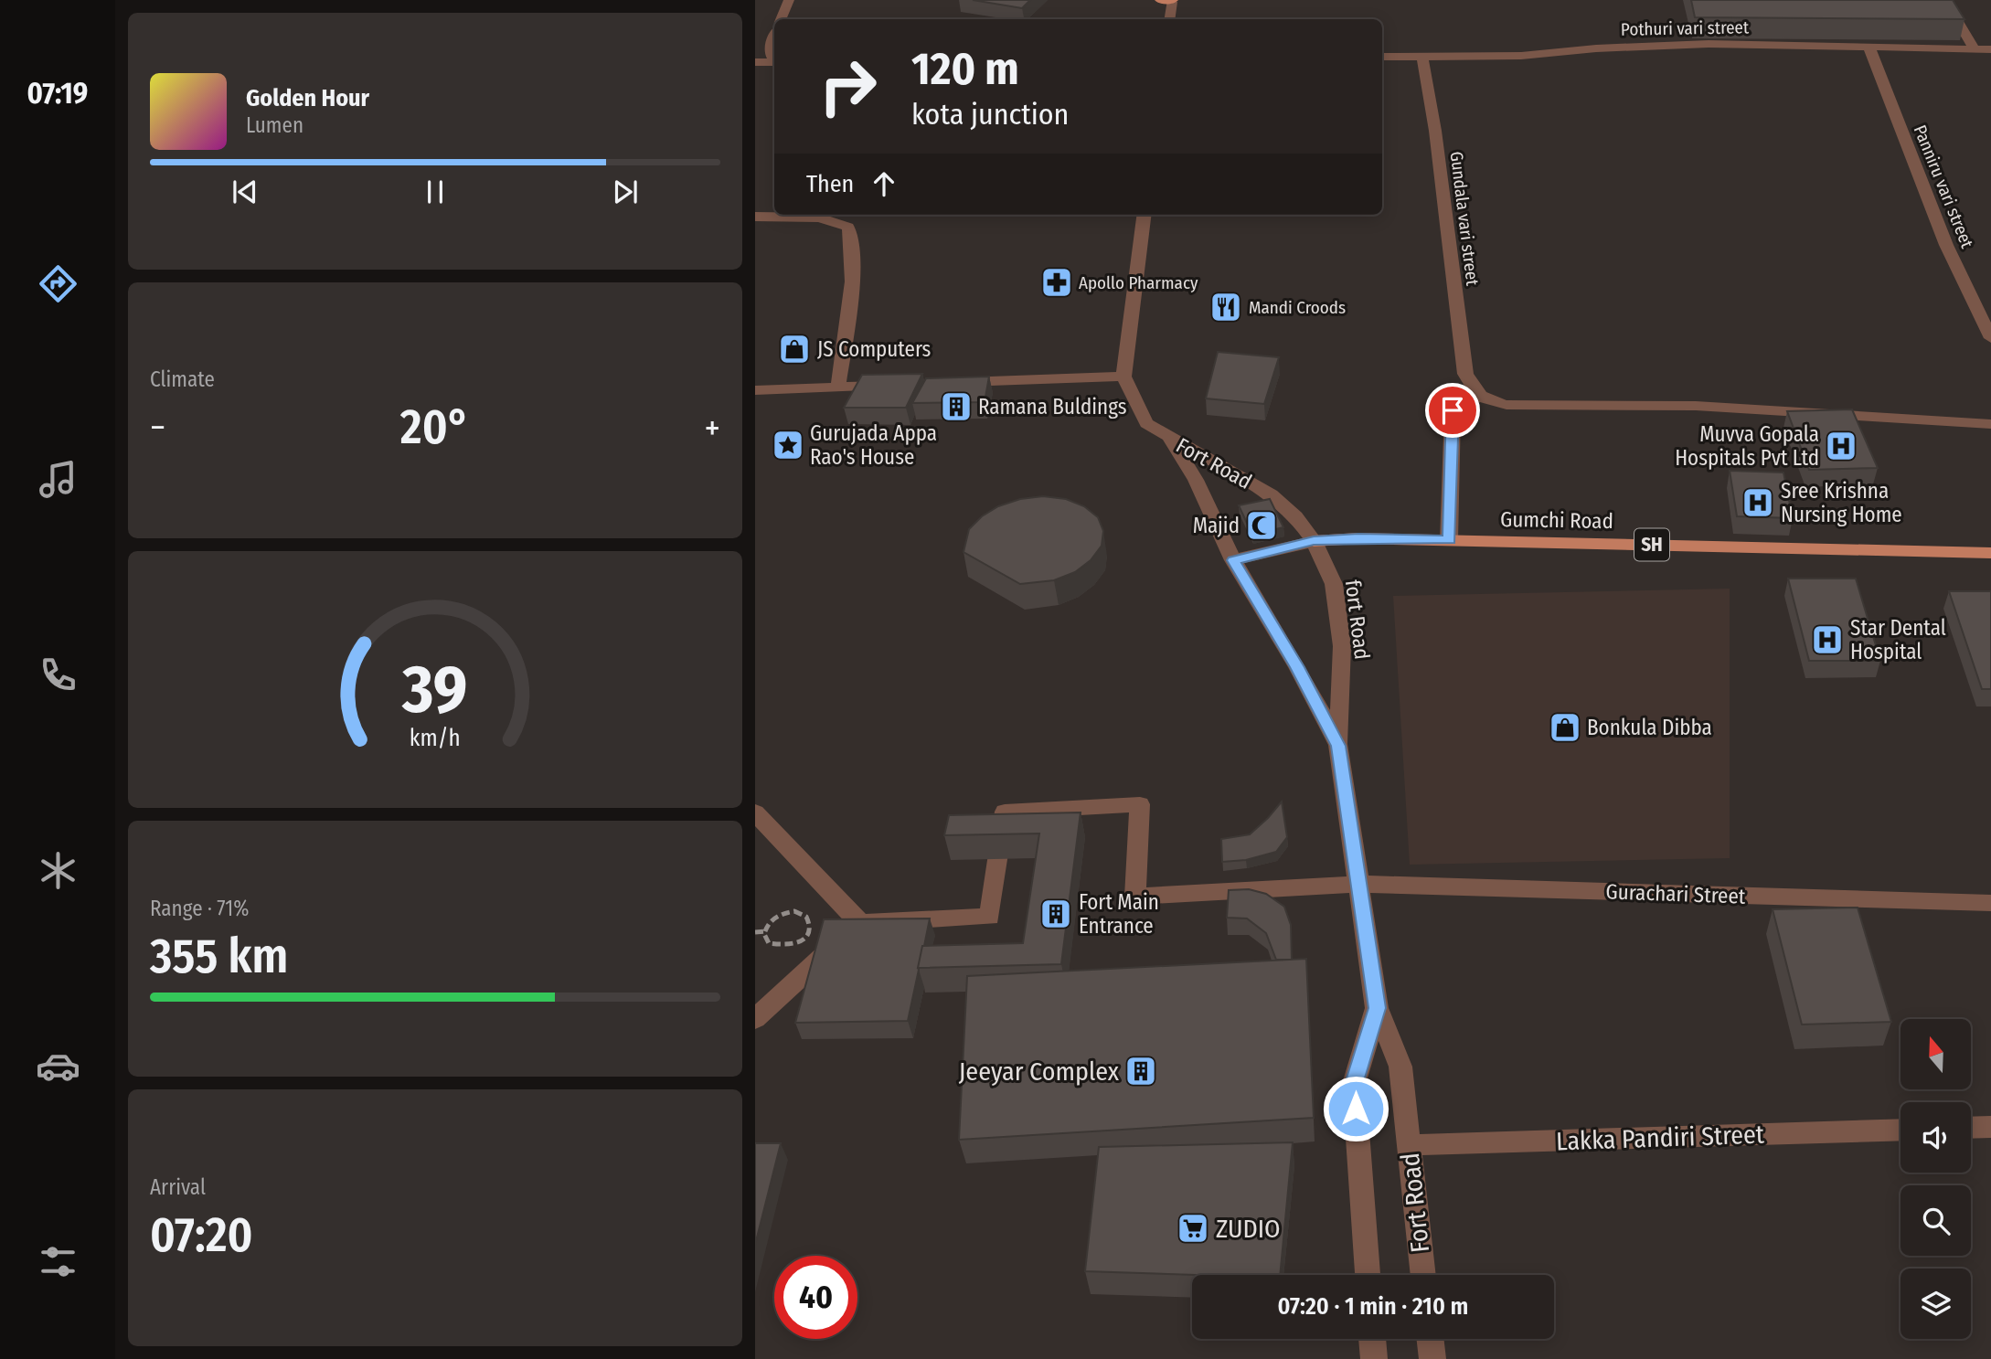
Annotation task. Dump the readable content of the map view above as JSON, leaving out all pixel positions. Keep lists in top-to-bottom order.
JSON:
{
  "streets": {
    "main road": ["Gumchi Road", "SH"],
    "street": [
      "Pothuri vari street",
      "Panniru vari street",
      "Gundala vari street",
      "Fort Road",
      "fort Road",
      "Gurachari Street",
      "Lakka Pandiri Street"
    ]
  },
  "crossings": [
    ["Pothuri vari street", "Panniru vari street"],
    ["Pothuri vari street", "Gundala vari street"],
    ["Fort Road", "Gumchi Road"],
    ["Fort Road", "SH"],
    ["Fort Road", "fort Road"],
    ["Fort Road", "Gurachari Street"],
    ["Fort Road", "Lakka Pandiri Street"],
    ["Gumchi Road", "SH"],
    ["Gumchi Road", "fort Road"],
    ["SH", "fort Road"]
  ],
  "places": {
    "pharmacy": ["Apollo Pharmacy"],
    "restaurant": ["Mandi Croods"],
    "shop": ["JS Computers", "Bonkula Dibba"],
    "building": ["Ramana Buldings", "Fort Main Entrance", "Jeeyar Complex"],
    "place": ["Gurujada Appa Rao's House"],
    "hospital": ["Muvva Gopala Hospitals Pvt Ltd", "Sree Krishna Nursing Home", "Star Dental Hospital"],
    "mosque": ["Majid"],
    "supermarket": ["ZUDIO"]
  },
  "north": "top",
  "page": {
    "tabs": "07:19",
    "turn": ["120 m", "kota junction"],
    "song": ["Golden Hour", "Lumen"],
    "then": "Then",
    "tile": [
      "Climate",
      ["Range · 71%", "355 km"],
      ["Arrival", "07:20"]
    ],
    "heat": ["−", "20°", "+"],
    "limit": "40",
    "trip": "07:20 · 1 min · 210 m",
    "gauge": ["39", "km/h"]
  }
}
